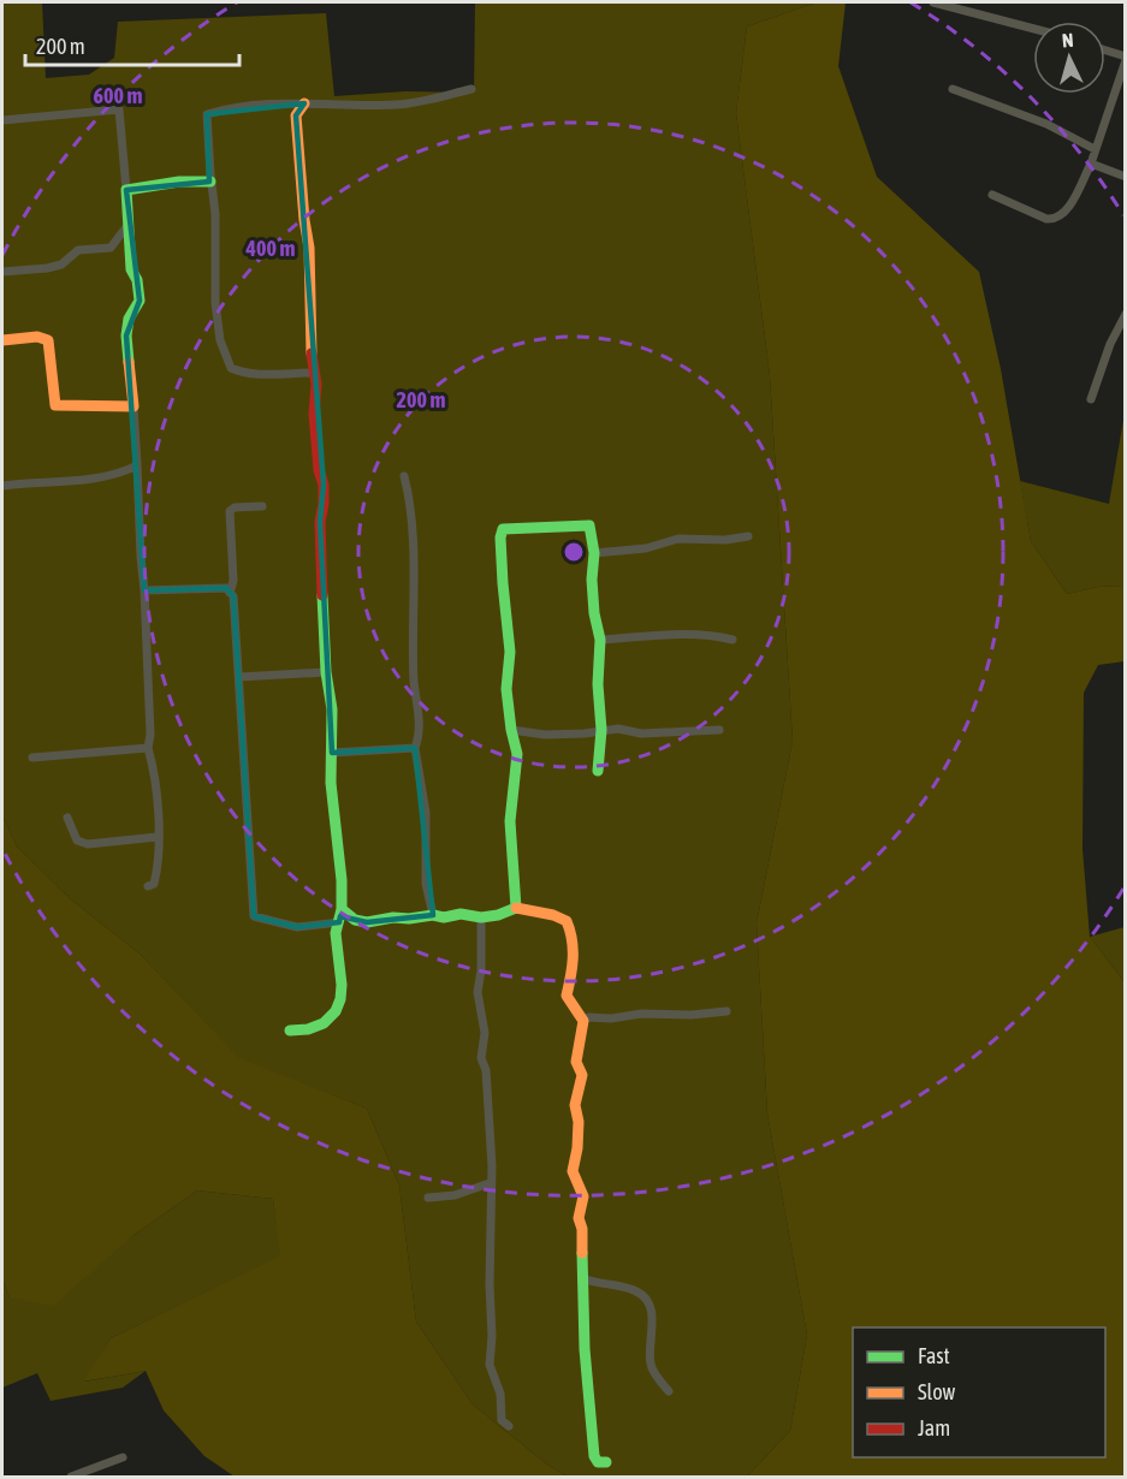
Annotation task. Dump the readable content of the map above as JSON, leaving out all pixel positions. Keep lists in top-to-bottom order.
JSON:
{
  "legend": ["Fast", "Slow", "Jam"],
  "scale_bar": "200 m",
  "north": "top",
  "rings": ["600 m", "400 m", "200 m"]
}
